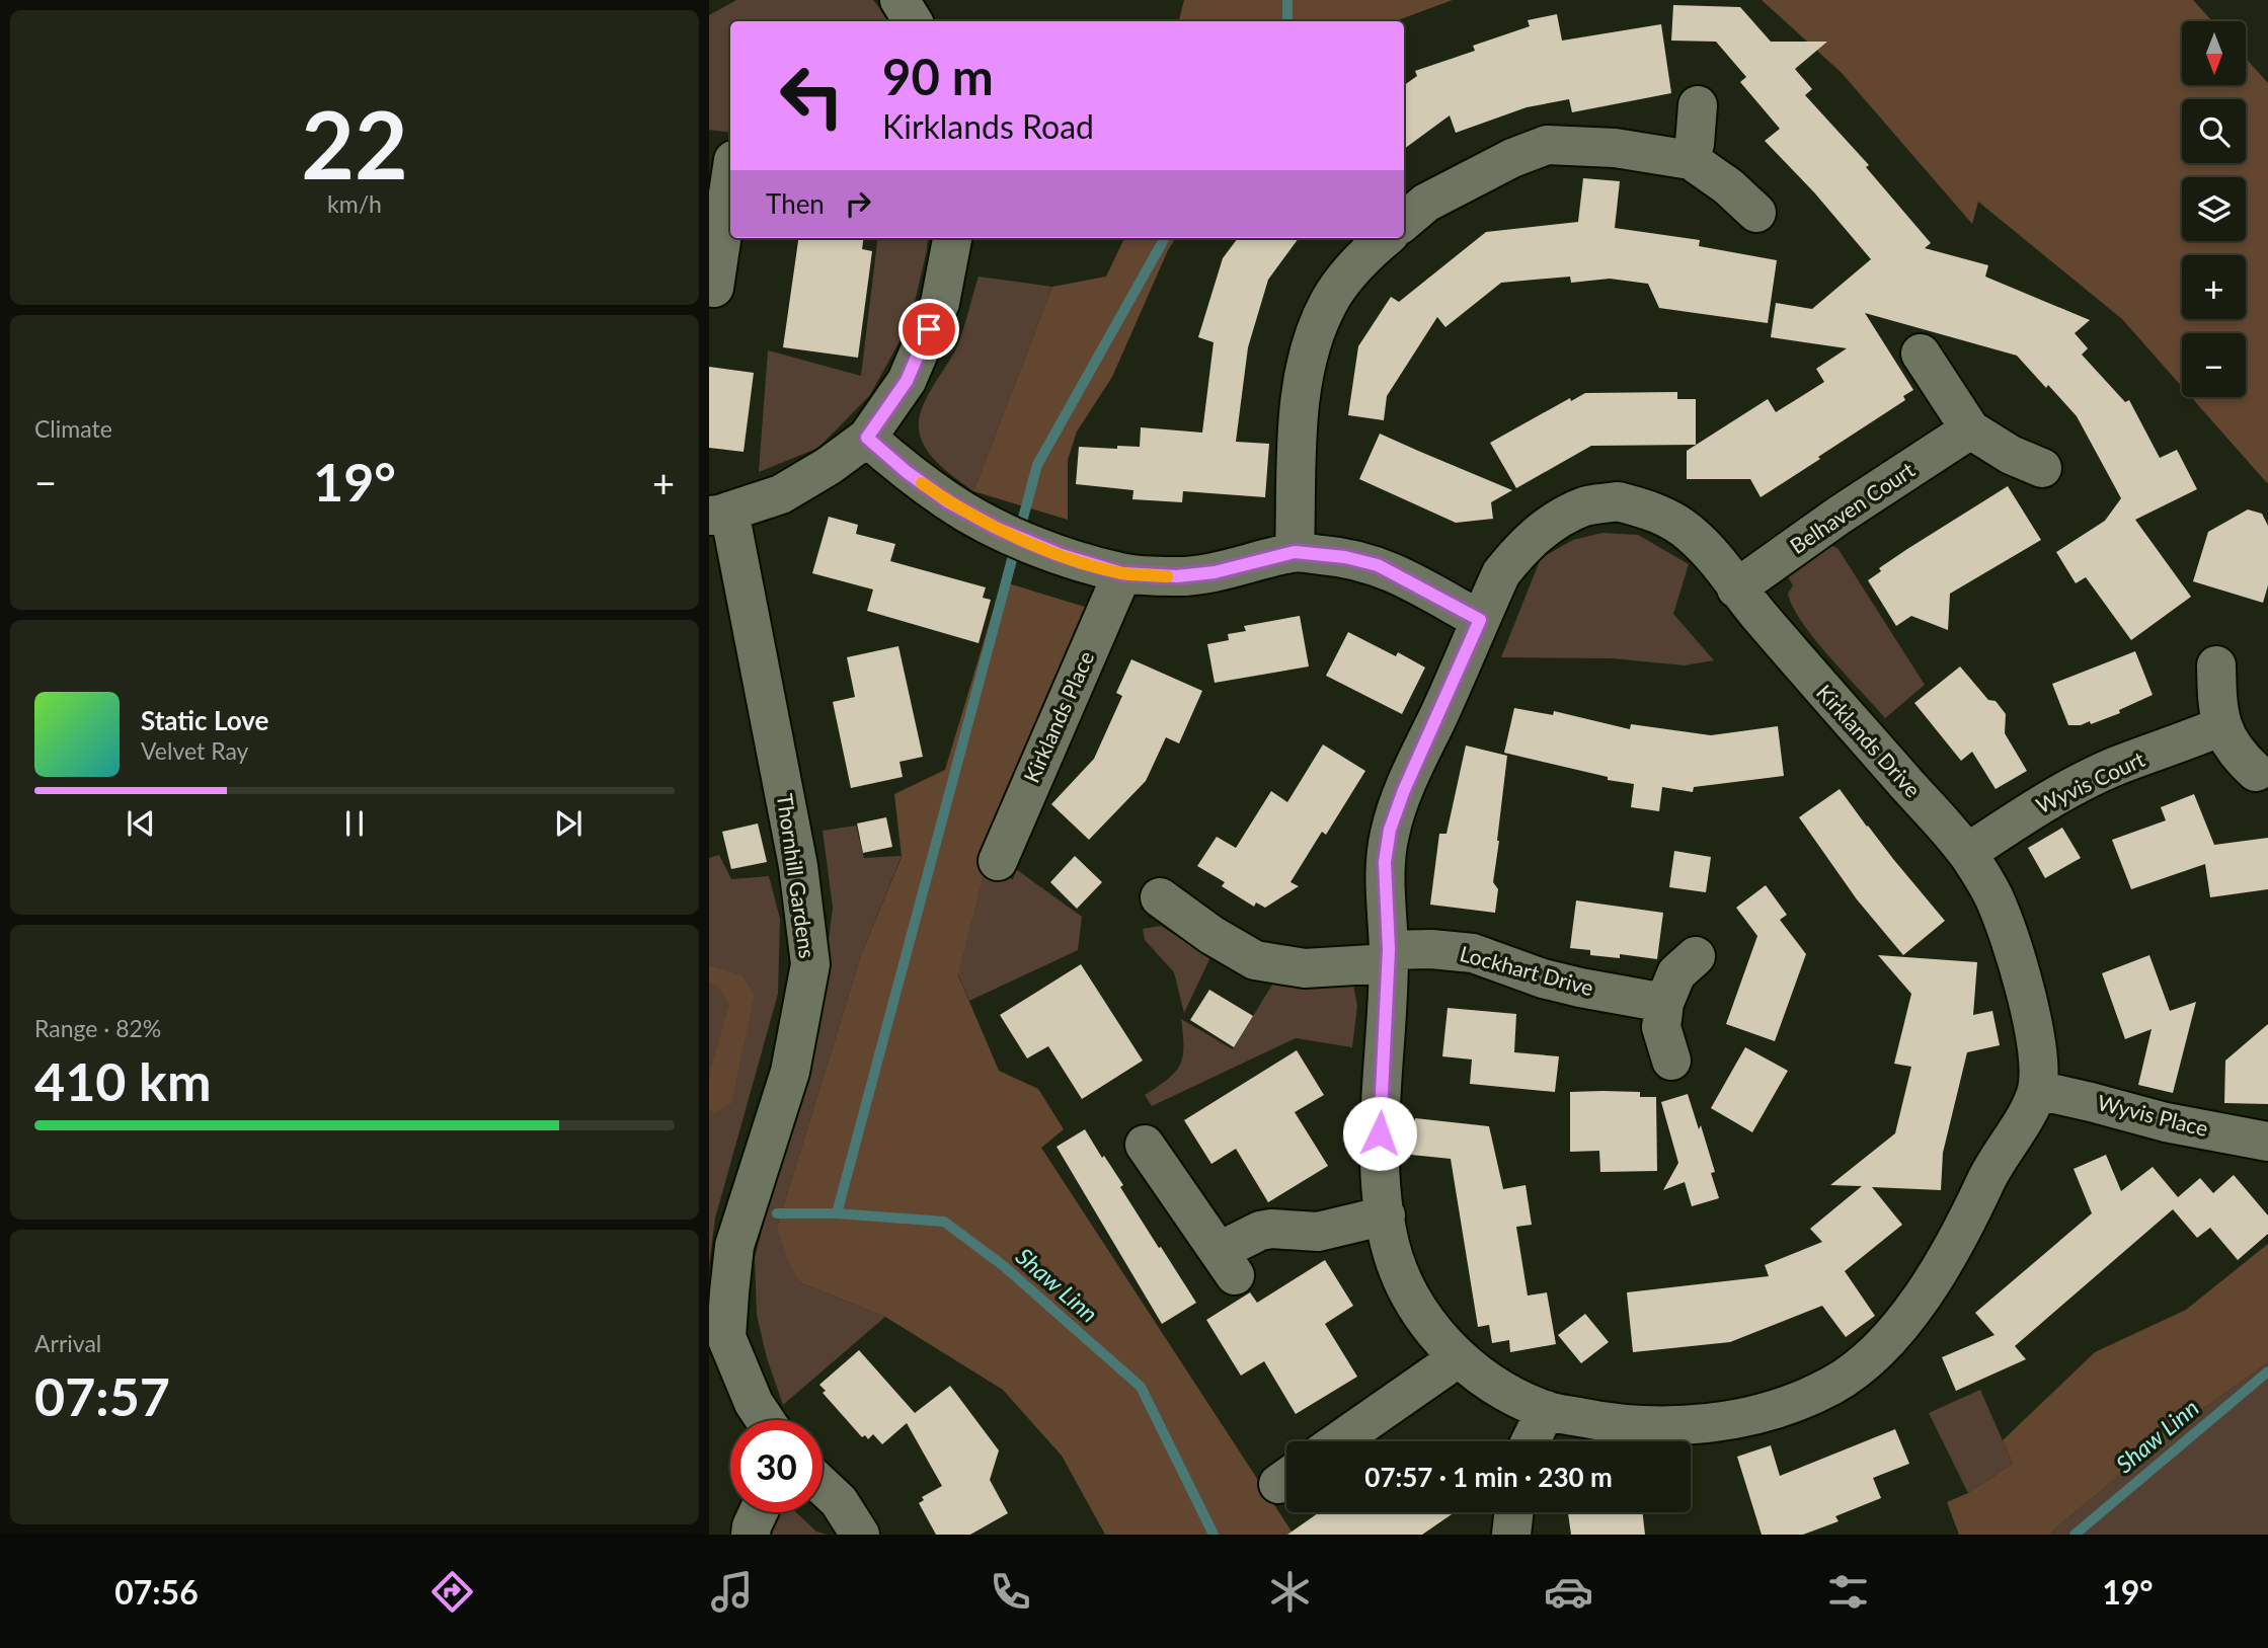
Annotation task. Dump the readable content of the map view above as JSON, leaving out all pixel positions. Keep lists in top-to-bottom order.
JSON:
{
  "streets": {
    "street": [
      "Belhaven Court",
      "Kirklands Place",
      "Kirklands Drive",
      "Wyvis Court",
      "Thornhill Gardens",
      "Lockhart Drive",
      "Wyvis Place"
    ]
  },
  "crossings": [
    ["Belhaven Court", "Kirklands Drive"],
    ["Kirklands Drive", "Wyvis Court"],
    ["Kirklands Drive", "Lockhart Drive"],
    ["Kirklands Drive", "Wyvis Place"]
  ],
  "water": ["Shaw Linn"],
  "north": "bottom",
  "page": {
    "tile": [
      ["22", "km/h"],
      "Climate",
      ["Range · 82%", "410 km"],
      ["Arrival", "07:57"]
    ],
    "map_buttons": ["+", "−"],
    "turn": ["90 m", "Kirklands Road"],
    "then": "Then",
    "heat": ["−", "19°", "+"],
    "song": ["Static Love", "Velvet Ray"],
    "limit": "30",
    "trip": "07:57 · 1 min · 230 m",
    "tabs": ["07:56", "19°"]
  }
}
